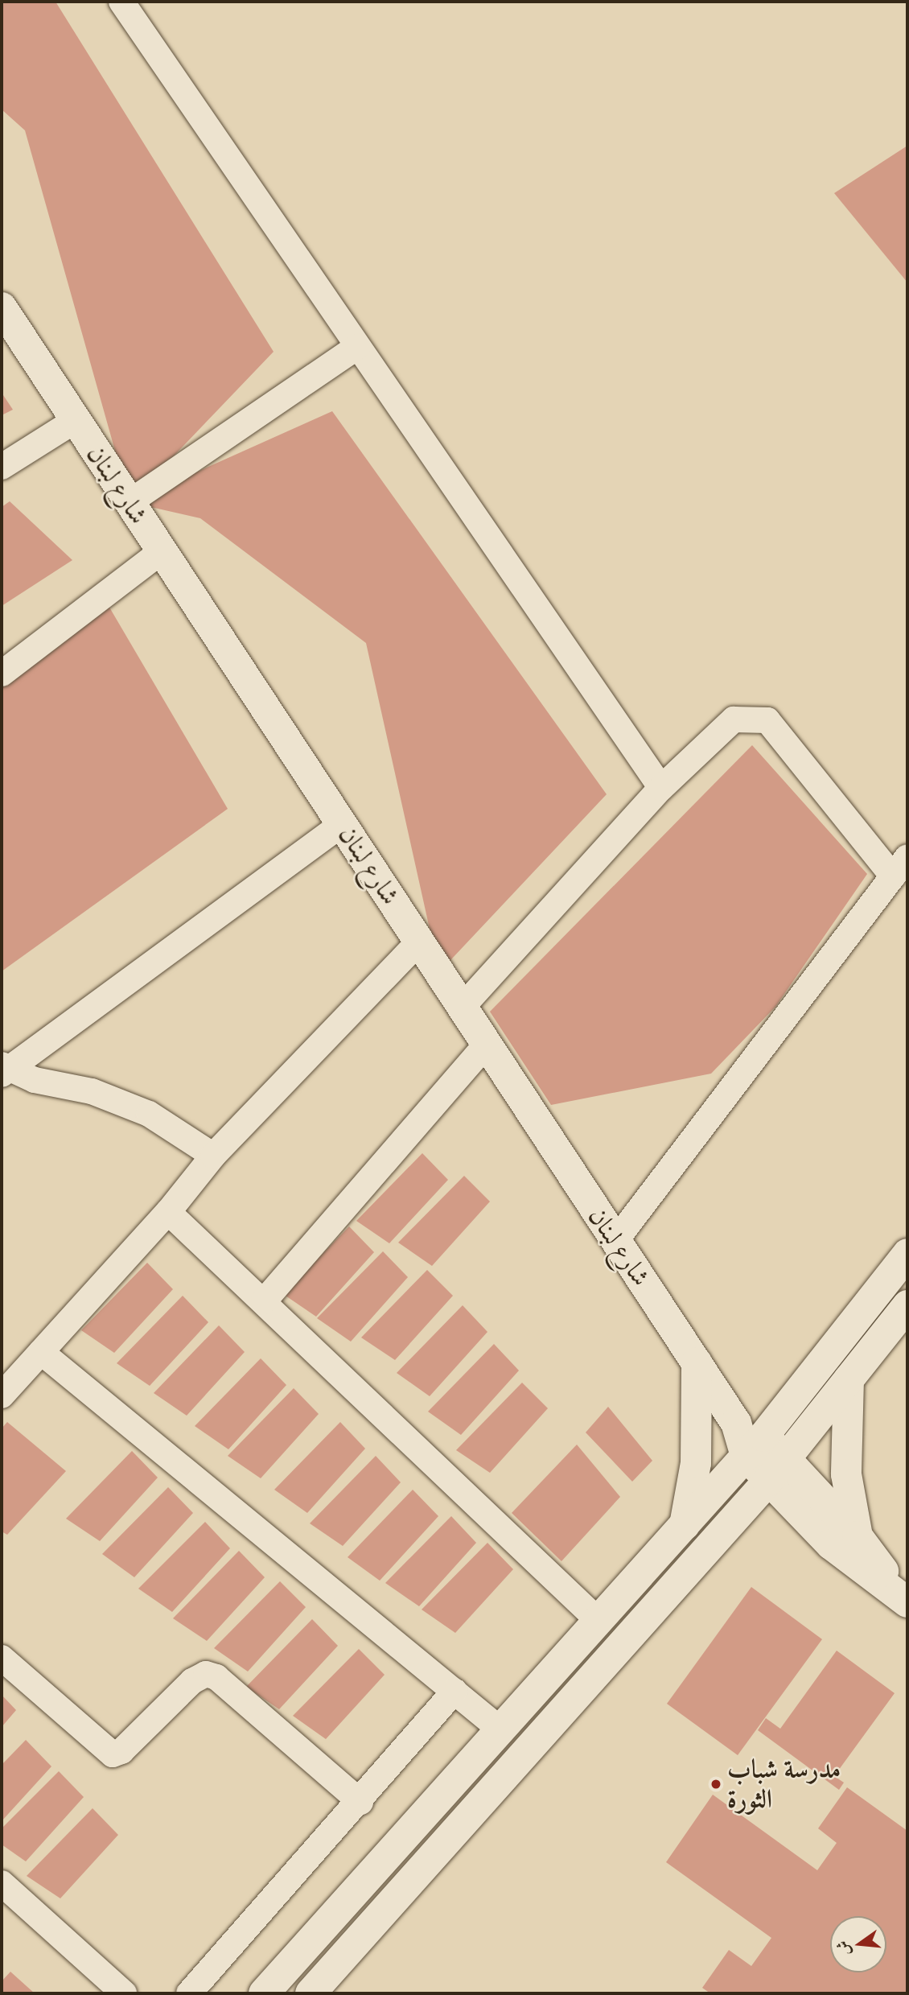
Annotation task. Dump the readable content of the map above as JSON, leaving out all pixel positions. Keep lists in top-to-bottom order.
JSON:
{
  "streets": {
    "street": ["شارع لبنان"]
  },
  "places": ["مدرسة شباب الثورة"],
  "north": "left"
}
